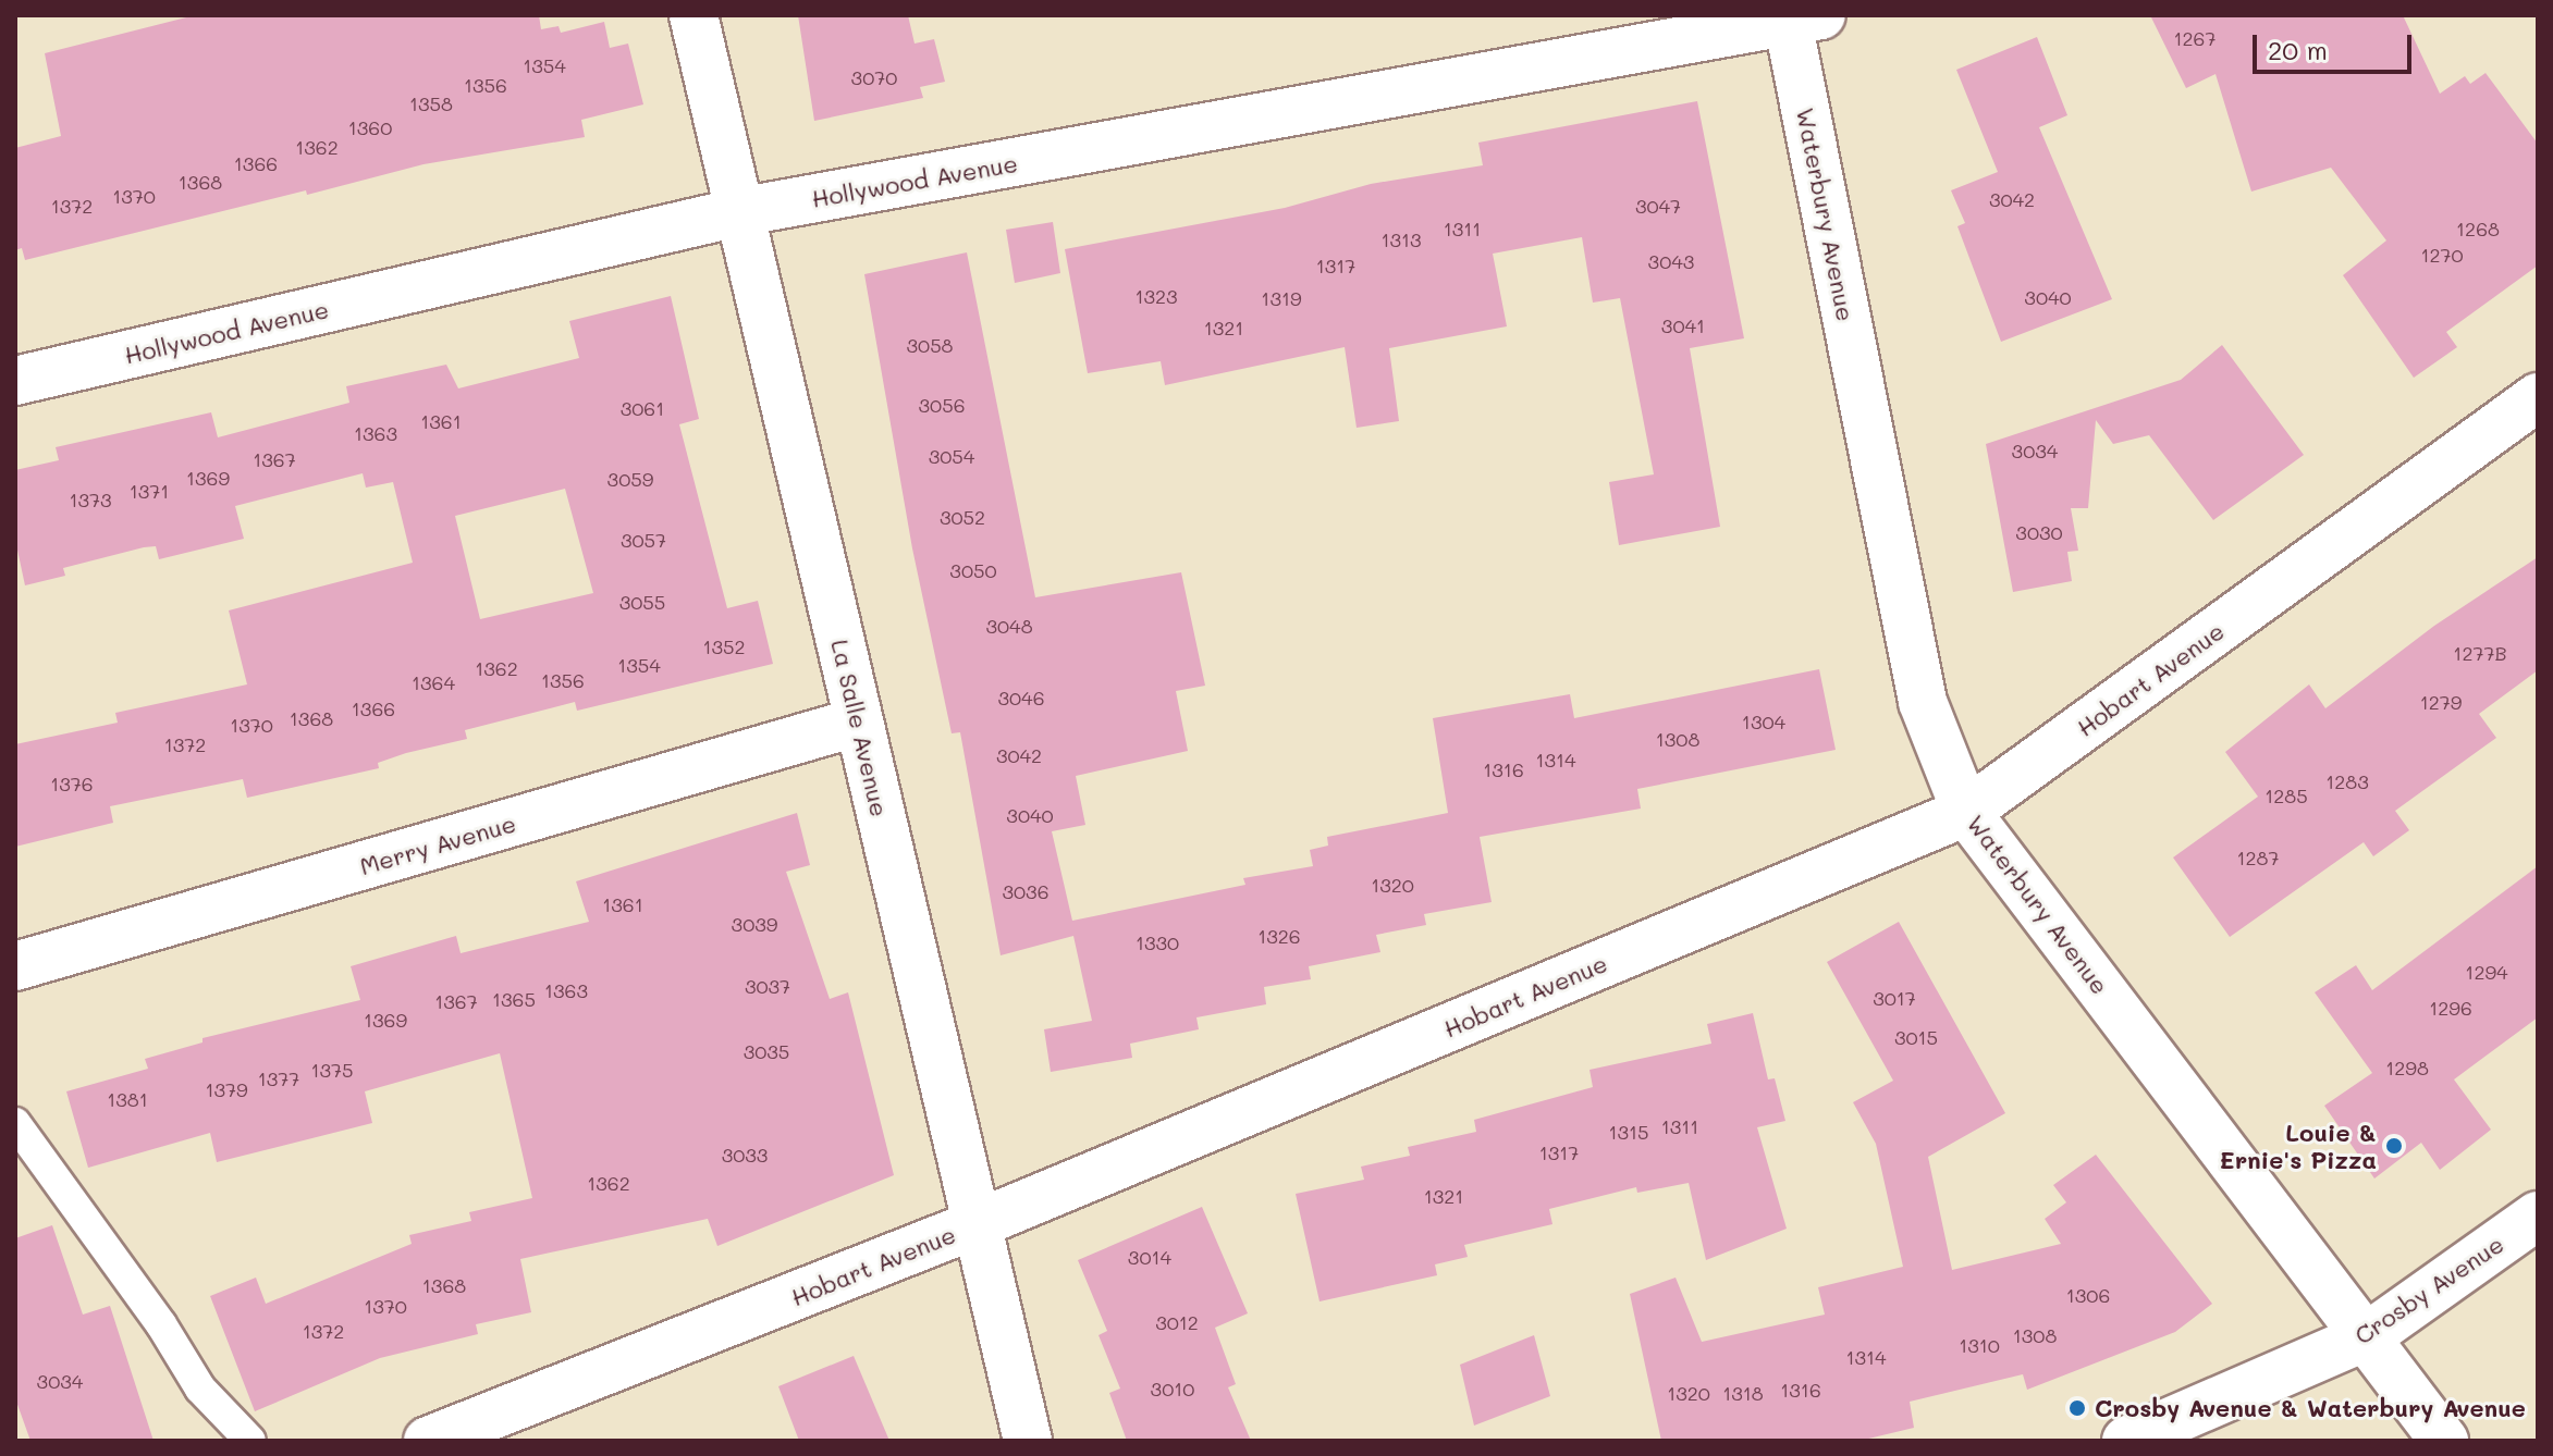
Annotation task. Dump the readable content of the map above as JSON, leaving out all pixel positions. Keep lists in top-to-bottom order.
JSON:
{
  "streets": {
    "street": [
      "Hollywood Avenue",
      "Waterbury Avenue",
      "Hobart Avenue",
      "La Salle Avenue",
      "Merry Avenue",
      "Crosby Avenue"
    ]
  },
  "crossings": [
    ["Hollywood Avenue", "Waterbury Avenue"],
    ["Hollywood Avenue", "La Salle Avenue"],
    ["Waterbury Avenue", "Hobart Avenue"],
    ["Waterbury Avenue", "Crosby Avenue"],
    ["Hobart Avenue", "La Salle Avenue"],
    ["La Salle Avenue", "Merry Avenue"]
  ],
  "places": ["Louie & Ernie's Pizza", "Crosby Avenue & Waterbury Avenue"],
  "house_numbers": [
    "1267",
    "1354",
    "3070",
    "1356",
    "1358",
    "1360",
    "1362",
    "1366",
    "1368",
    "1370",
    "3042",
    "1372",
    "3047",
    "1311",
    "1268",
    "1313",
    "1270",
    "3043",
    "1317",
    "1323",
    "3040",
    "1319",
    "3041",
    "1321",
    "3058",
    "3056",
    "3061",
    "1361",
    "1363",
    "3034",
    "3054",
    "1367",
    "1369",
    "3059",
    "1371",
    "1373",
    "3052",
    "3030",
    "3057",
    "3050",
    "3055",
    "3048",
    "1352",
    "1277B",
    "1354",
    "1362",
    "1356",
    "1364",
    "3046",
    "1279",
    "1366",
    "1368",
    "1304",
    "1370",
    "1308",
    "1372",
    "3042",
    "1314",
    "1316",
    "1283",
    "1376",
    "1285",
    "3040",
    "1287",
    "1320",
    "3036",
    "1361",
    "3039",
    "1326",
    "1330",
    "1294",
    "3037",
    "1363",
    "3017",
    "1365",
    "1367",
    "1296",
    "1369",
    "3015",
    "3035",
    "1298",
    "1375",
    "1377",
    "1379",
    "1381",
    "1311",
    "1315",
    "1317",
    "3033",
    "1362",
    "1321",
    "3014",
    "1368",
    "1306",
    "1370",
    "3012",
    "1372",
    "1308",
    "1310",
    "1314",
    "3034",
    "3010",
    "1316",
    "1320",
    "1318"
  ],
  "scale_bar": "20 m"
}
